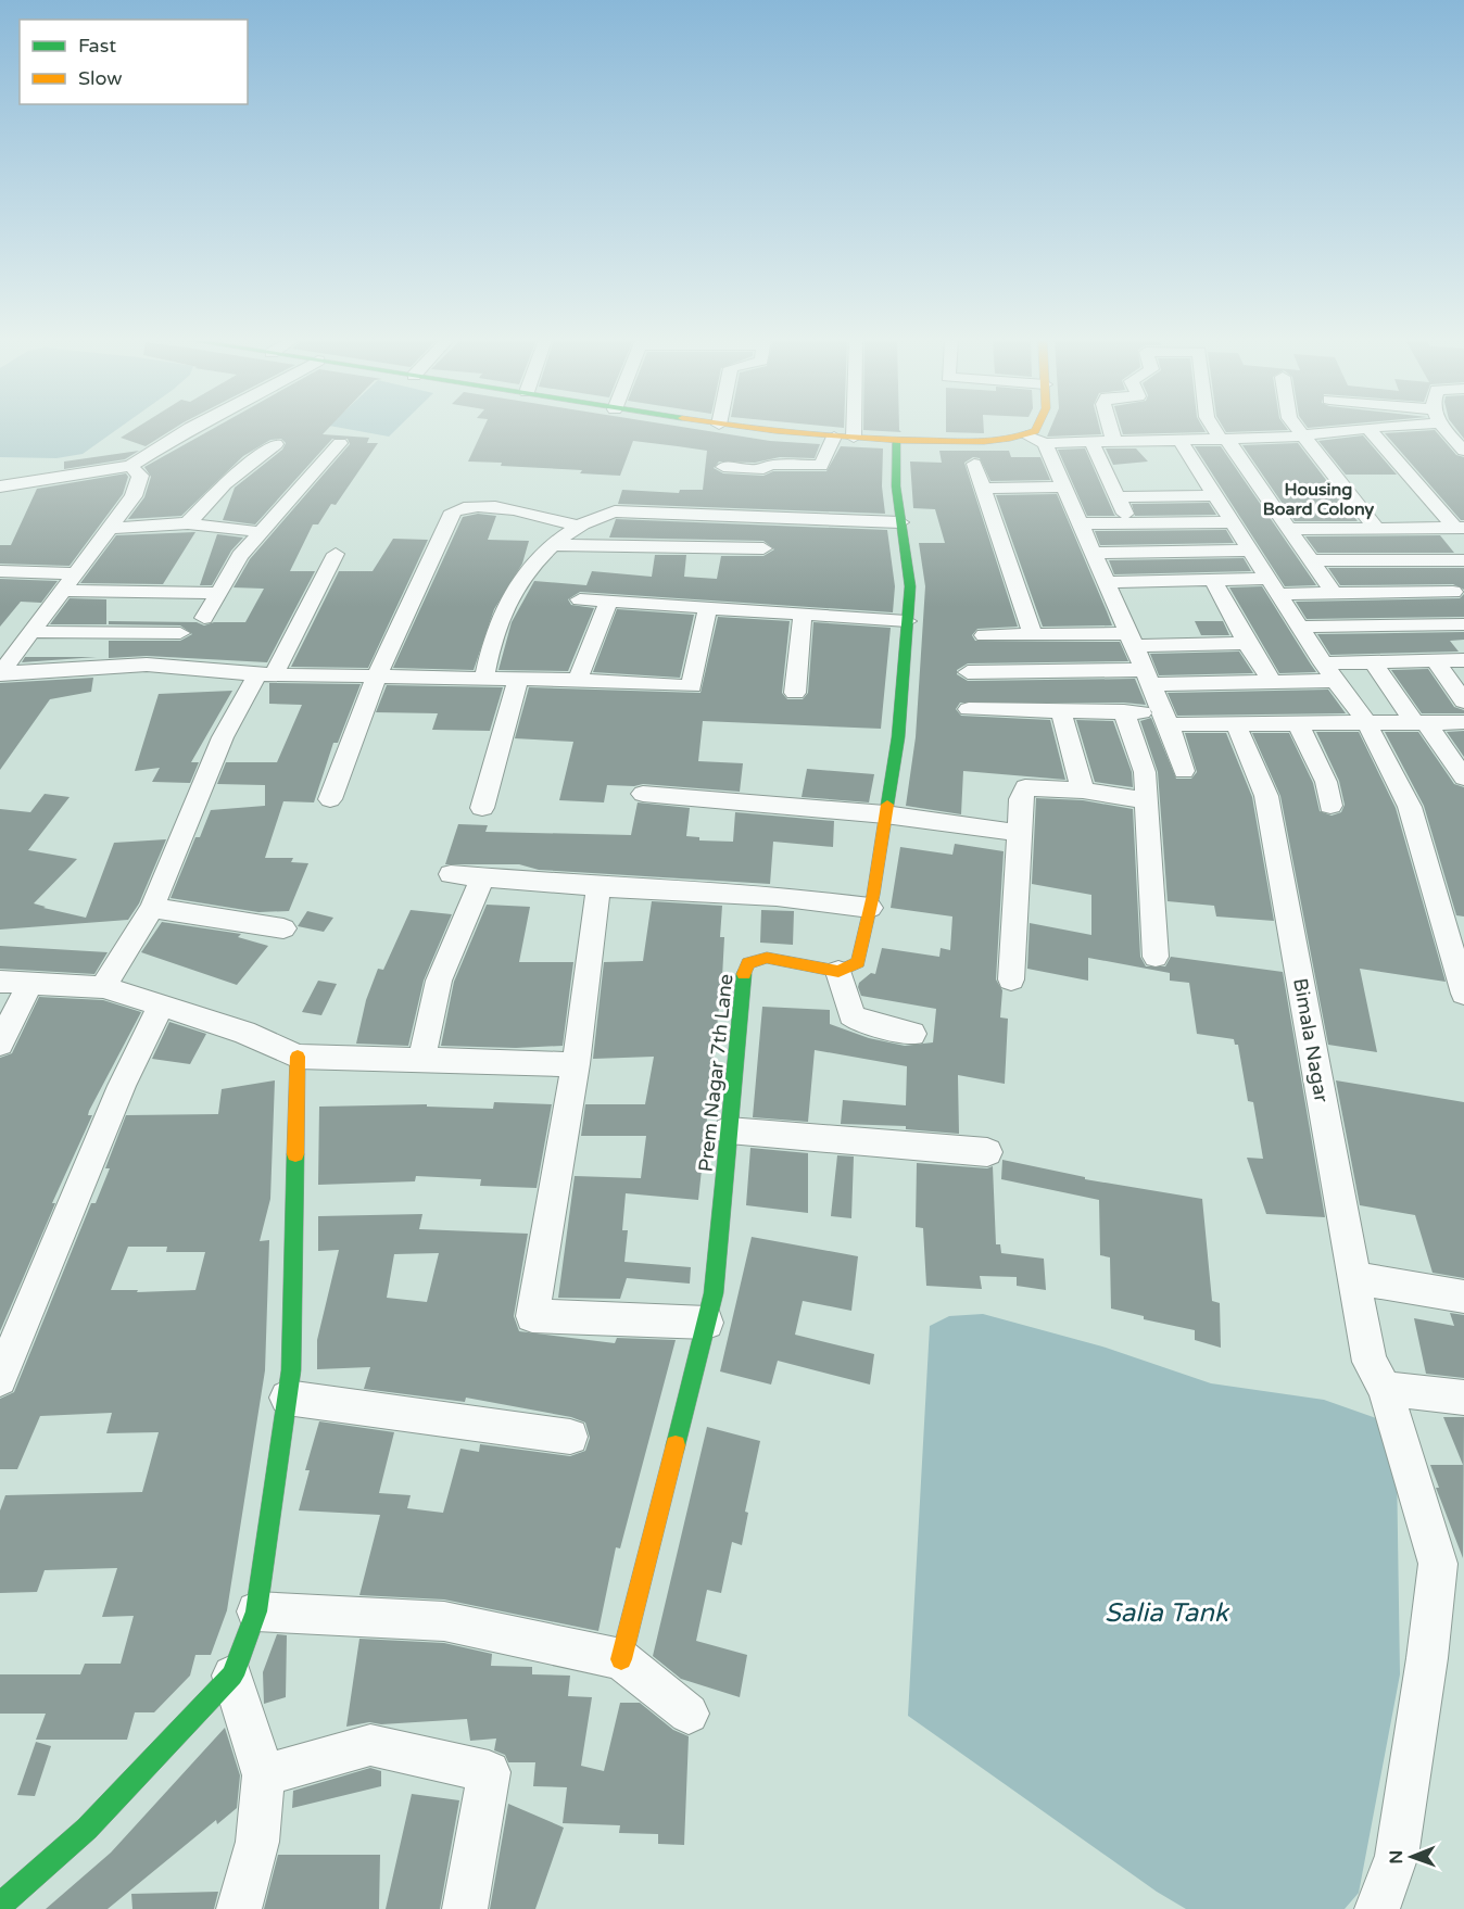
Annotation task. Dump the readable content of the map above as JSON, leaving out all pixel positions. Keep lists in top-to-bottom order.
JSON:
{
  "streets": {
    "street": ["Bimala Nagar", "Prem Nagar 7th Lane"]
  },
  "districts": ["Housing Board Colony"],
  "water": ["Salia Tank"],
  "legend": ["Fast", "Slow"],
  "north": "left"
}
